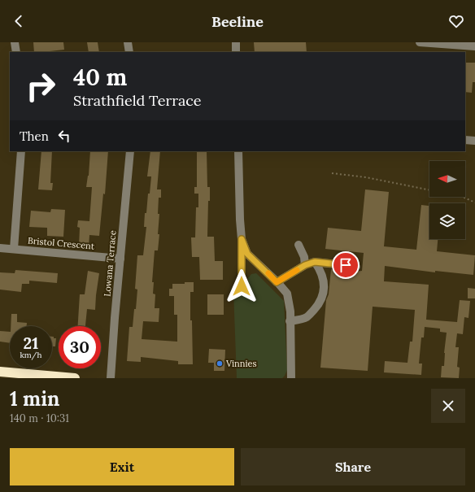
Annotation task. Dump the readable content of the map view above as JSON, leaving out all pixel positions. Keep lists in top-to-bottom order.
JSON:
{
  "streets": {
    "street": ["Bristol Crescent", "Lowana Terrace"]
  },
  "crossings": [
    ["Bristol Crescent", "Lowana Terrace"]
  ],
  "places": ["Vinnies"],
  "north": "left",
  "page": {
    "header": "Beeline",
    "turn": ["40 m", "Strathfield Terrace"],
    "then": "Then",
    "speed": "21 km/h",
    "limit": "30",
    "heading": ["1 min", "140 m · 10:31"],
    "buttons": ["Exit", "Share"]
  }
}
